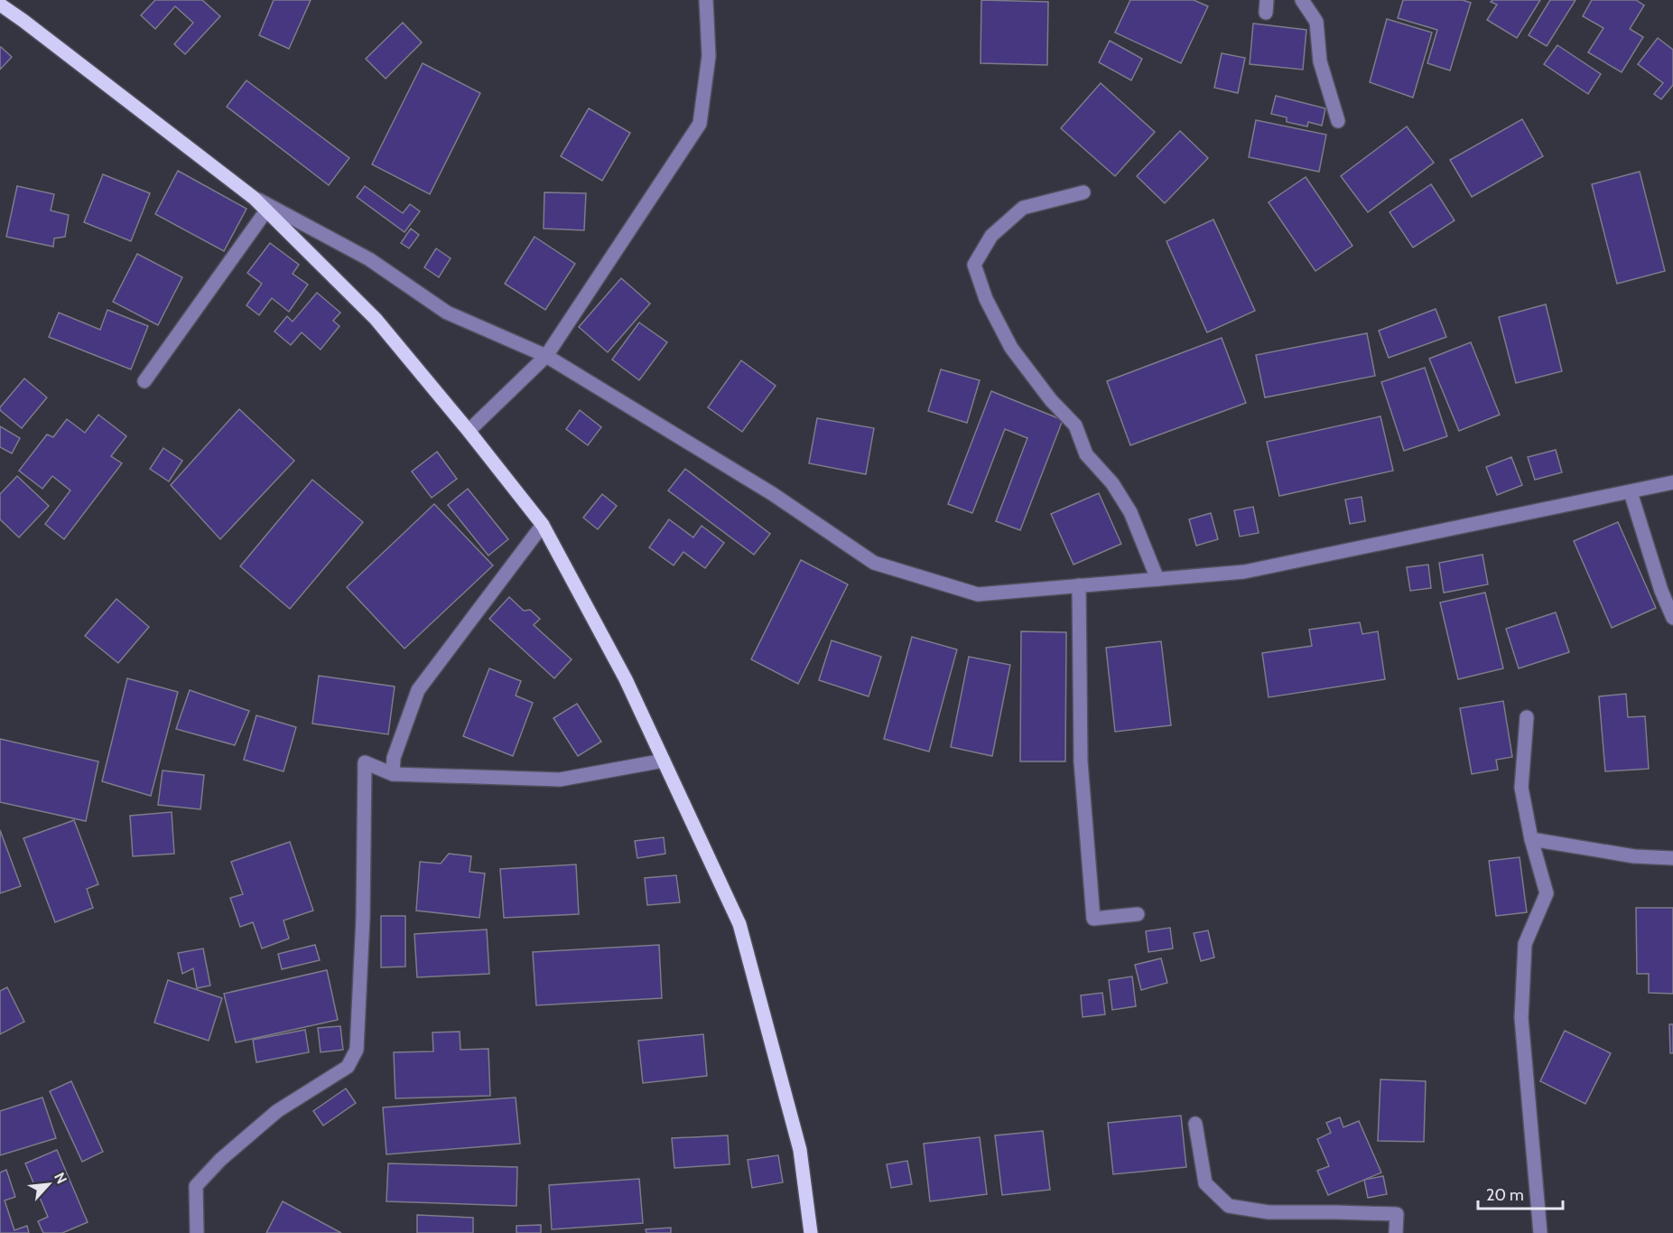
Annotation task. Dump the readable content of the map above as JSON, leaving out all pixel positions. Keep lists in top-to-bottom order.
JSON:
{
  "scale_bar": "20 m",
  "north": "top right"
}
